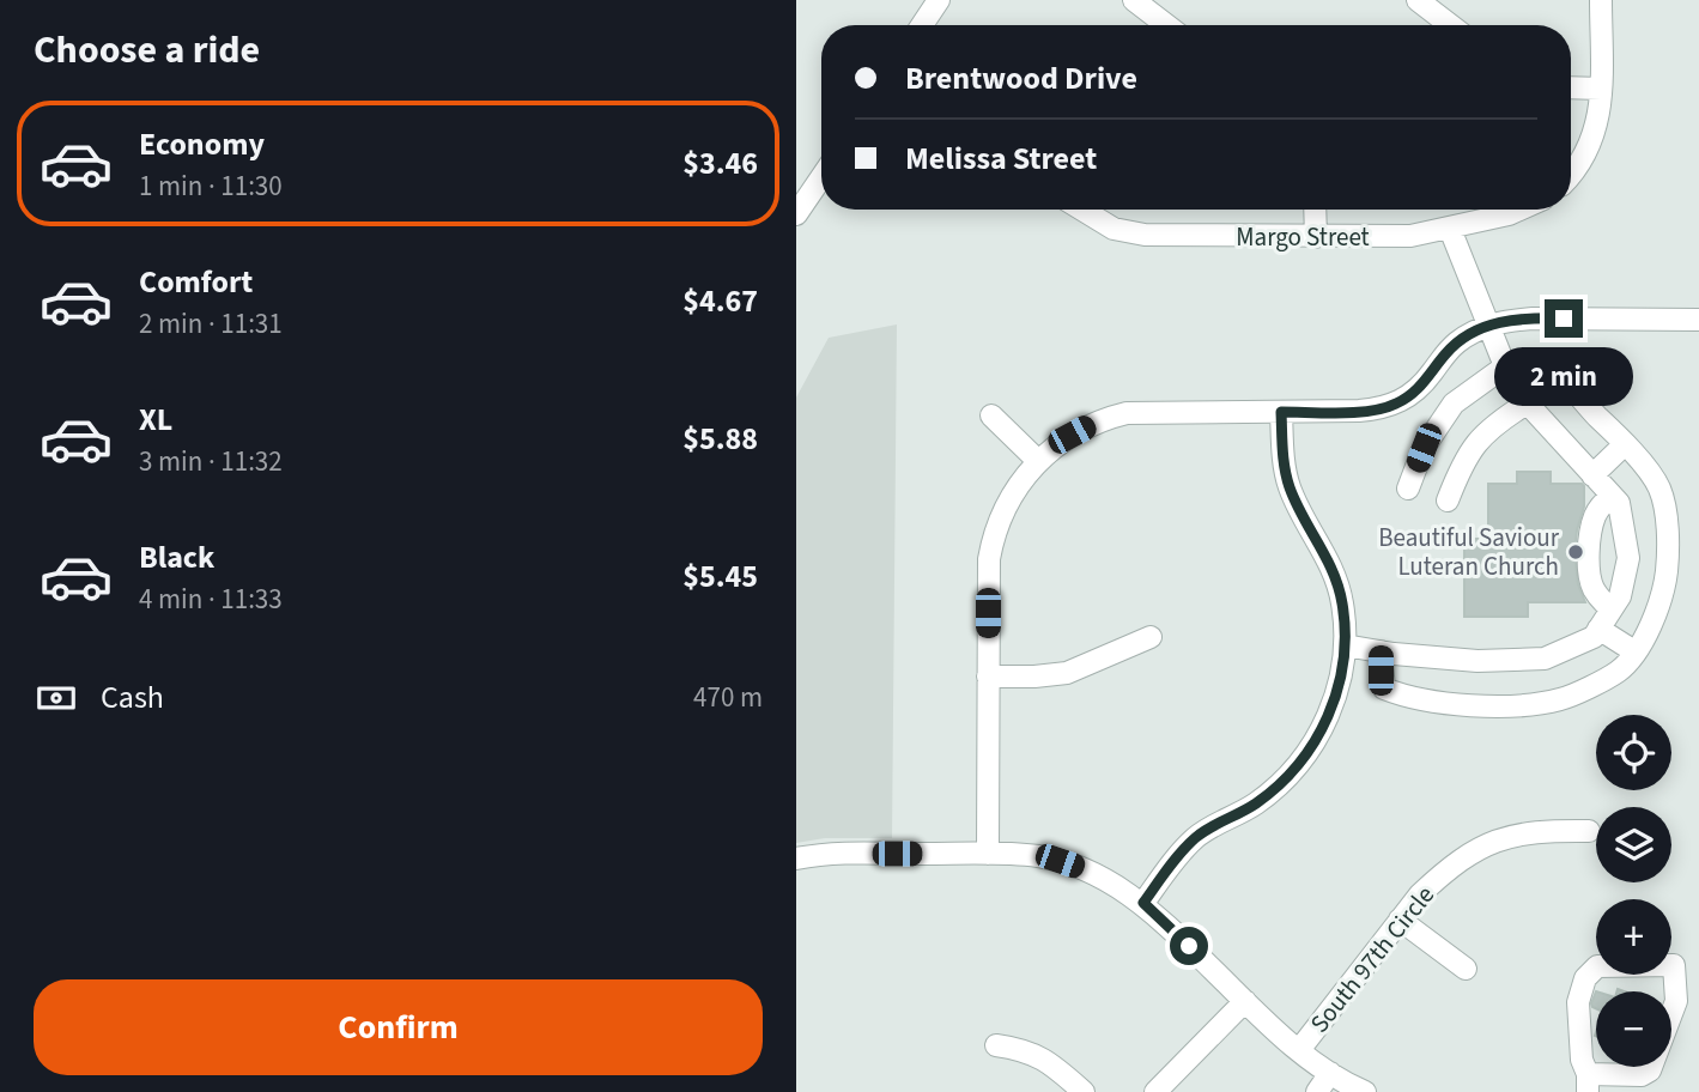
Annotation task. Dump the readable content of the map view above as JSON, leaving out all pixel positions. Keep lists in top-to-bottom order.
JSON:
{
  "streets": {
    "street": ["Margo Street", "South 97th Circle"]
  },
  "places": ["Beautiful Saviour Luteran Church"],
  "page": {
    "heading": "Choose a ride",
    "banner": ["Brentwood Drive", "Melissa Street"],
    "list": [
      {
        "name": "Economy",
        "note": "1 min · 11:30",
        "value": "$3.46"
      },
      {
        "name": "Comfort",
        "note": "2 min · 11:31",
        "value": "$4.67"
      },
      {
        "name": "XL",
        "note": "3 min · 11:32",
        "value": "$5.88"
      },
      {
        "name": "Black",
        "note": "4 min · 11:33",
        "value": "$5.45"
      }
    ],
    "bubble": "2 min",
    "pay": ["Cash", "470 m"],
    "map_buttons": ["+", "−"],
    "buttons": "Confirm"
  }
}
